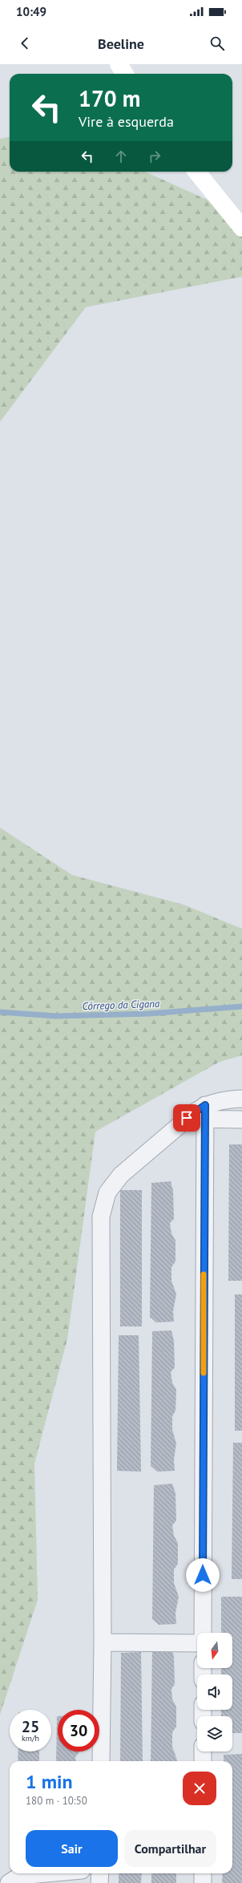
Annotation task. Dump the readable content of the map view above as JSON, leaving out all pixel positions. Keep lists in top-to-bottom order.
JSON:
{
  "water": ["Córrego da Cigana"],
  "north": "bottom",
  "page": {
    "status": "10:49",
    "header": "Beeline",
    "turn": ["170 m", "Vire à esquerda"],
    "speed": "25 km/h",
    "limit": "30",
    "heading": ["1 min", "180 m · 10:50"],
    "buttons": ["Sair", "Compartilhar"]
  }
}
